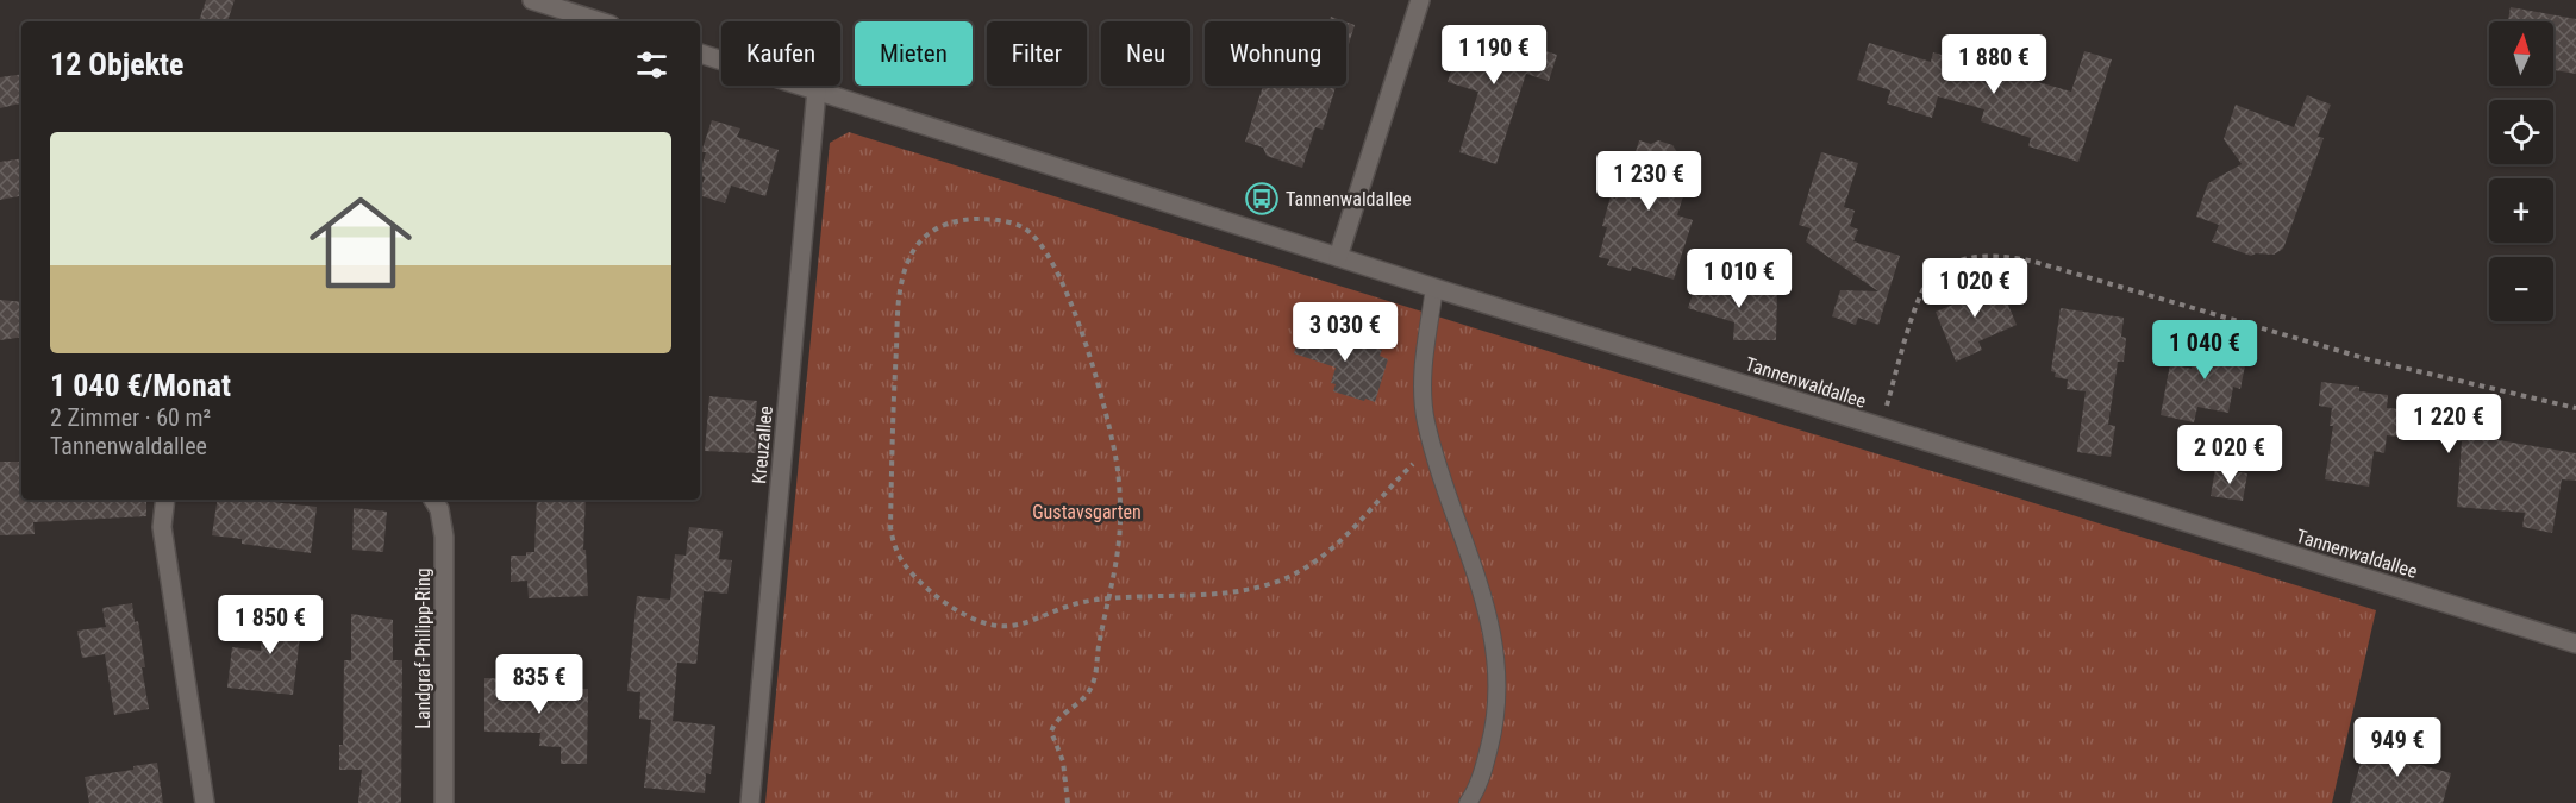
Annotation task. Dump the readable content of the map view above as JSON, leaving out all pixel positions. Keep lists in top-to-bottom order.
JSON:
{
  "streets": {
    "street": ["Tannenwaldallee", "Kreuzallee", "Landgraf-Philipp-Ring"]
  },
  "crossings": [
    ["Tannenwaldallee", "Kreuzallee"]
  ],
  "parks": ["Gustavsgarten"],
  "places": {
    "bus stop": ["Tannenwaldallee"]
  },
  "north": "top",
  "page": {
    "map_buttons": ["+", "−"],
    "chip": [
      "Kaufen",
      "Mieten",
      "Filter",
      "Neu",
      "Wohnung"
    ],
    "heading": "12 Objekte",
    "price": [
      "1 190 €",
      "1 880 €",
      "1 230 €",
      "1 010 €",
      "1 020 €",
      "3 030 €",
      "1 040 €",
      "1 220 €",
      "2 020 €",
      "1 850 €",
      "835 €",
      "949 €"
    ],
    "list": [
      {
        "name": "1 040 €/Monat",
        "note": "2 Zimmer · 60 m² · Tannenwaldallee"
      }
    ]
  }
}
